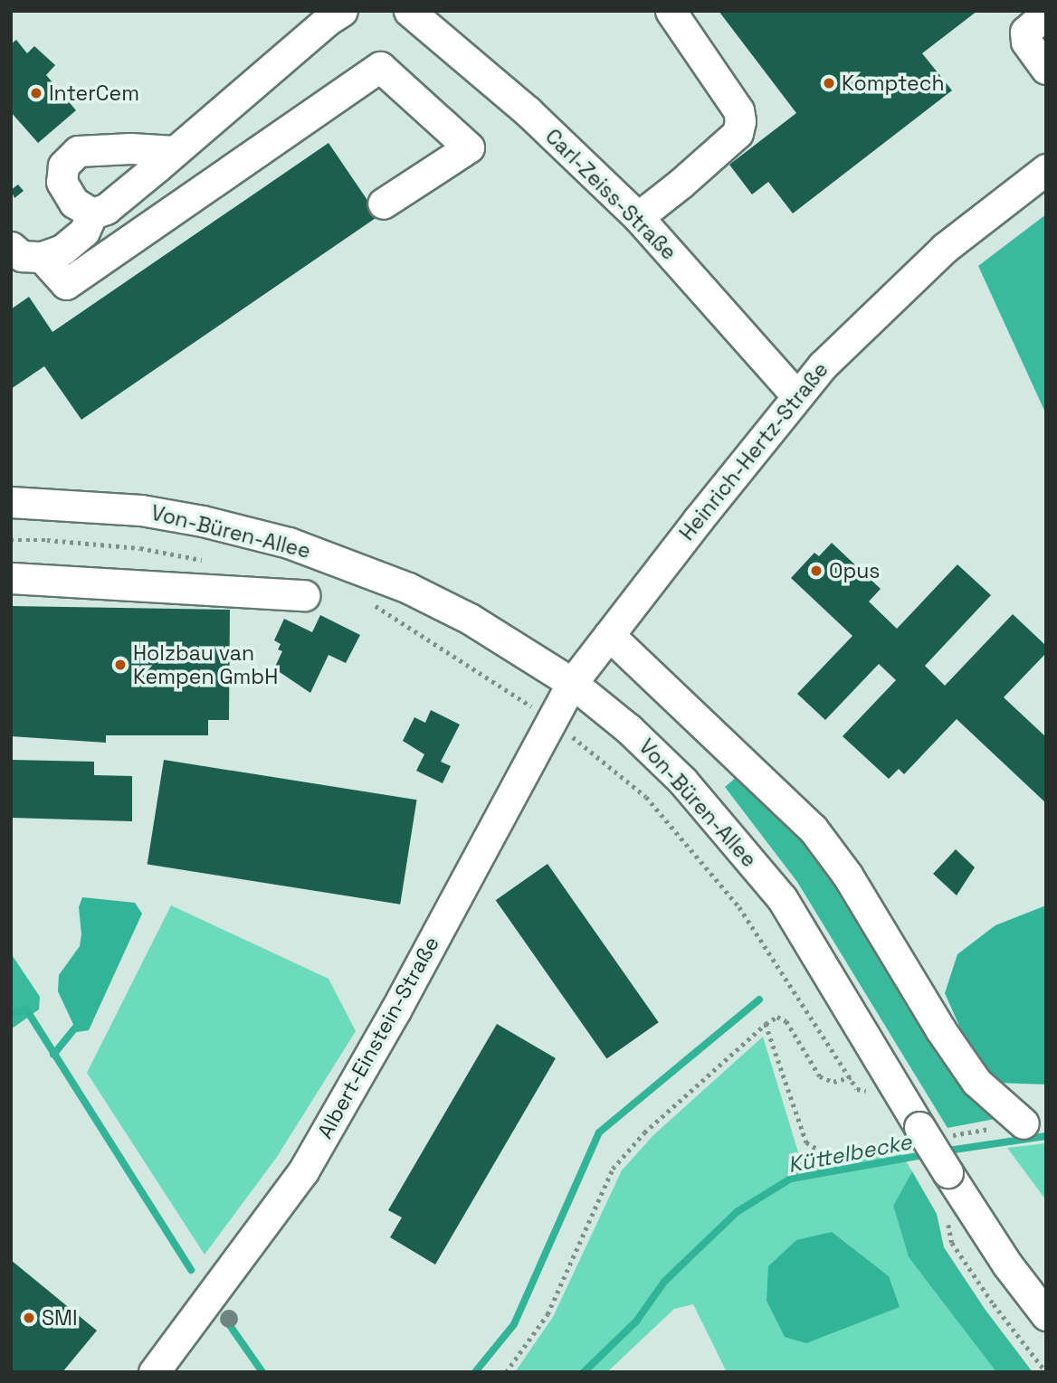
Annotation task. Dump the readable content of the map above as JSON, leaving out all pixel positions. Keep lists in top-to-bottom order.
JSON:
{
  "streets": {
    "street": [
      "Carl-Zeiss-Straße",
      "Heinrich-Hertz-Straße",
      "Von-Büren-Allee",
      "Albert-Einstein-Straße"
    ]
  },
  "crossings": [
    ["Carl-Zeiss-Straße", "Heinrich-Hertz-Straße"],
    ["Heinrich-Hertz-Straße", "Von-Büren-Allee"],
    ["Heinrich-Hertz-Straße", "Albert-Einstein-Straße"],
    ["Von-Büren-Allee", "Albert-Einstein-Straße"]
  ],
  "water": ["Küttelbecke"],
  "places": [
    "Komptech",
    "InterCem",
    "Opus",
    "Holzbau van Kempen GmbH",
    "SMI"
  ]
}
